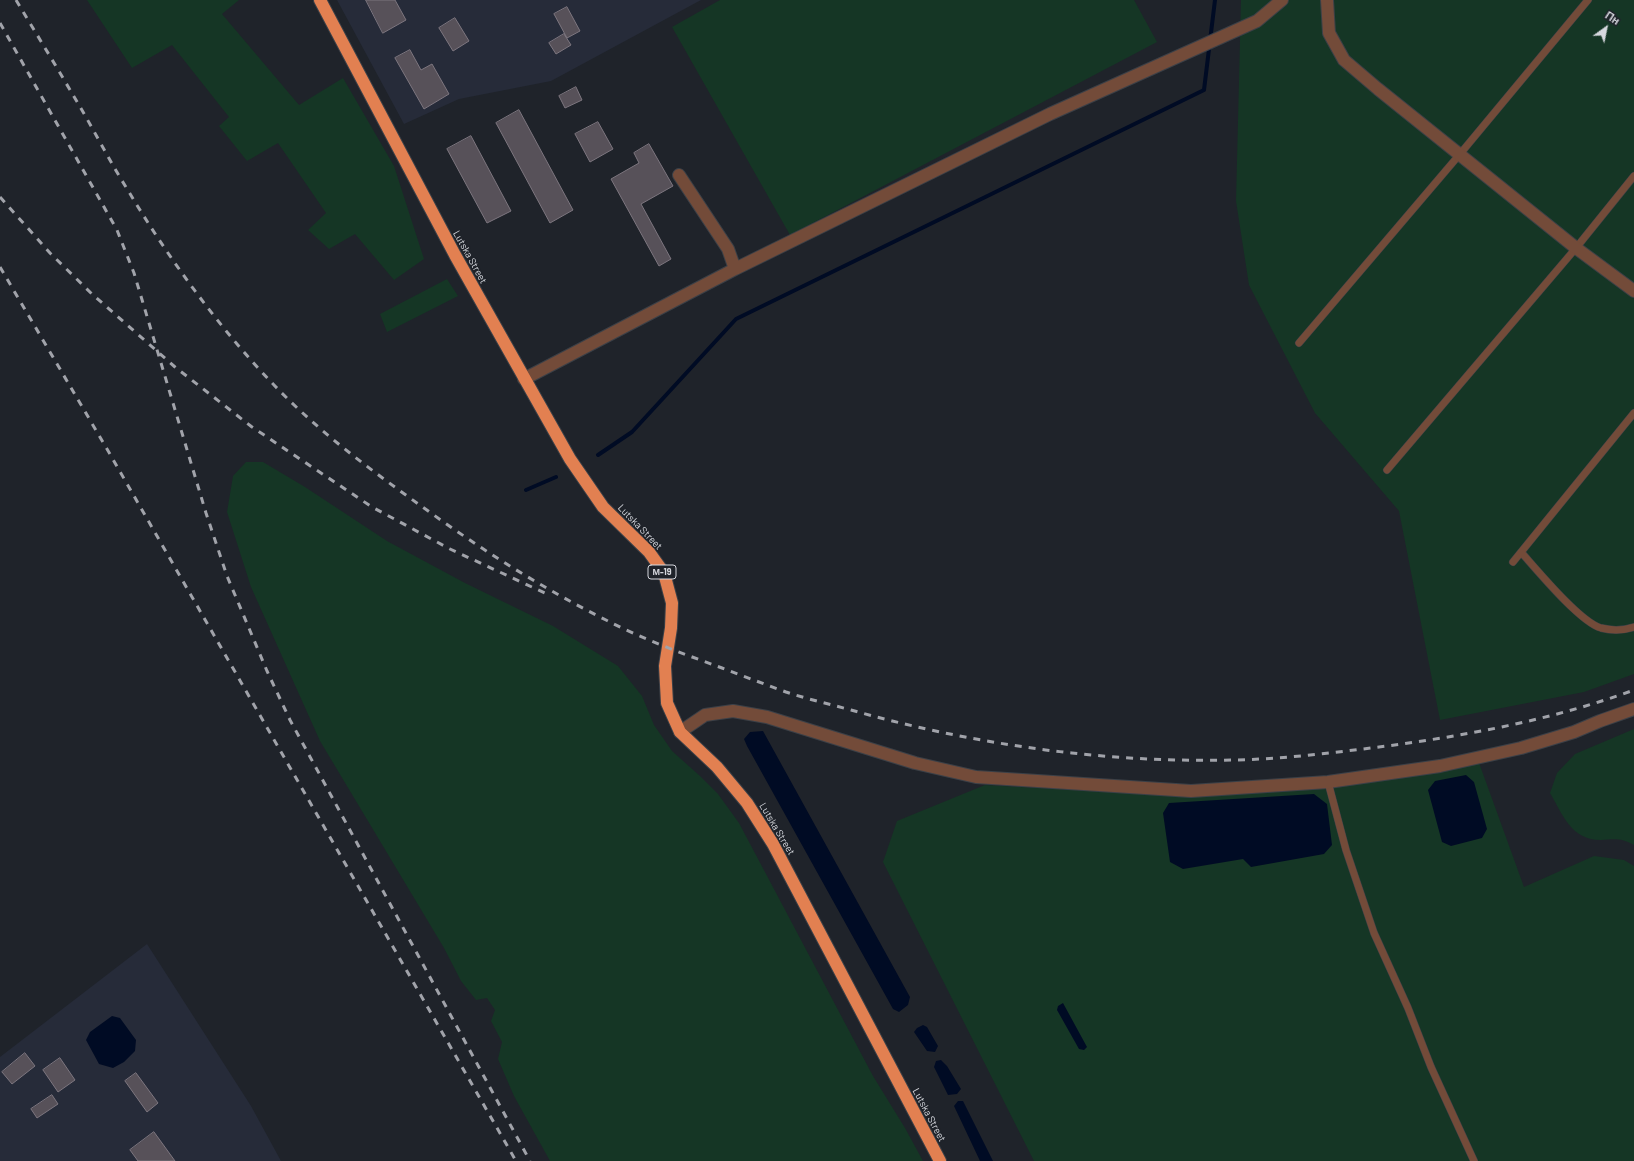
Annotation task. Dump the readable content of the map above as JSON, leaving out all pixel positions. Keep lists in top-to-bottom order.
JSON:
{
  "streets": {
    "highway": ["Lutska Street", "М-19"]
  },
  "north": "top right"
}
